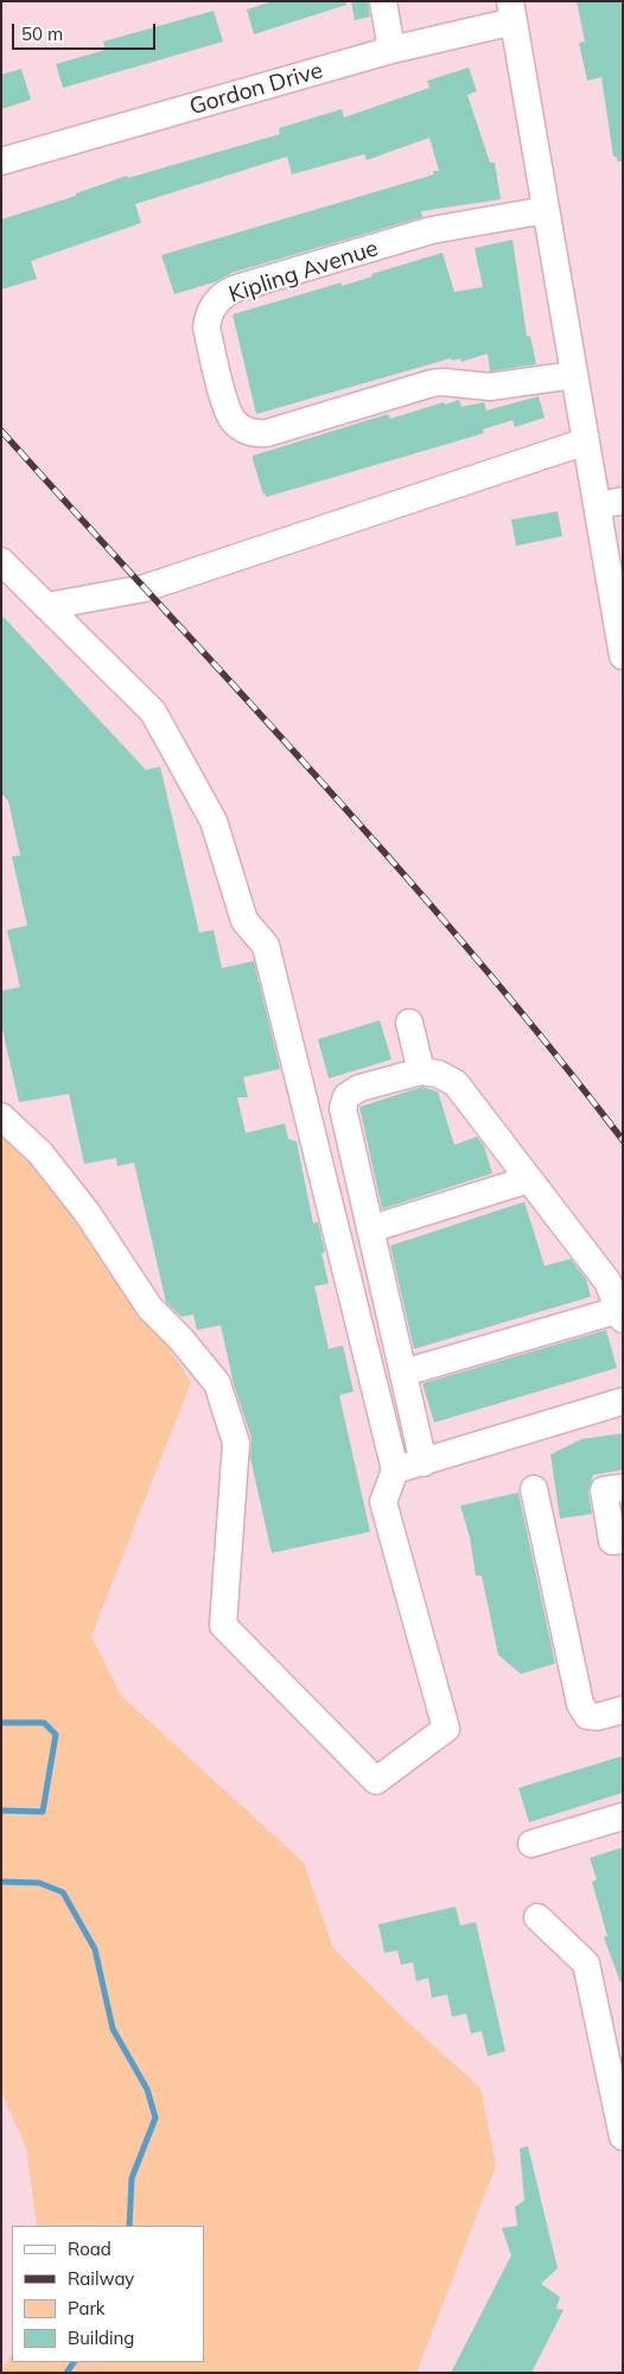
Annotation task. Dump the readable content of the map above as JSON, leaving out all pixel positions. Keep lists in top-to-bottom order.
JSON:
{
  "streets": {
    "street": ["Gordon Drive", "Kipling Avenue"]
  },
  "legend": [
    "Road",
    "Railway",
    "Park",
    "Building"
  ],
  "scale_bar": "50 m"
}
